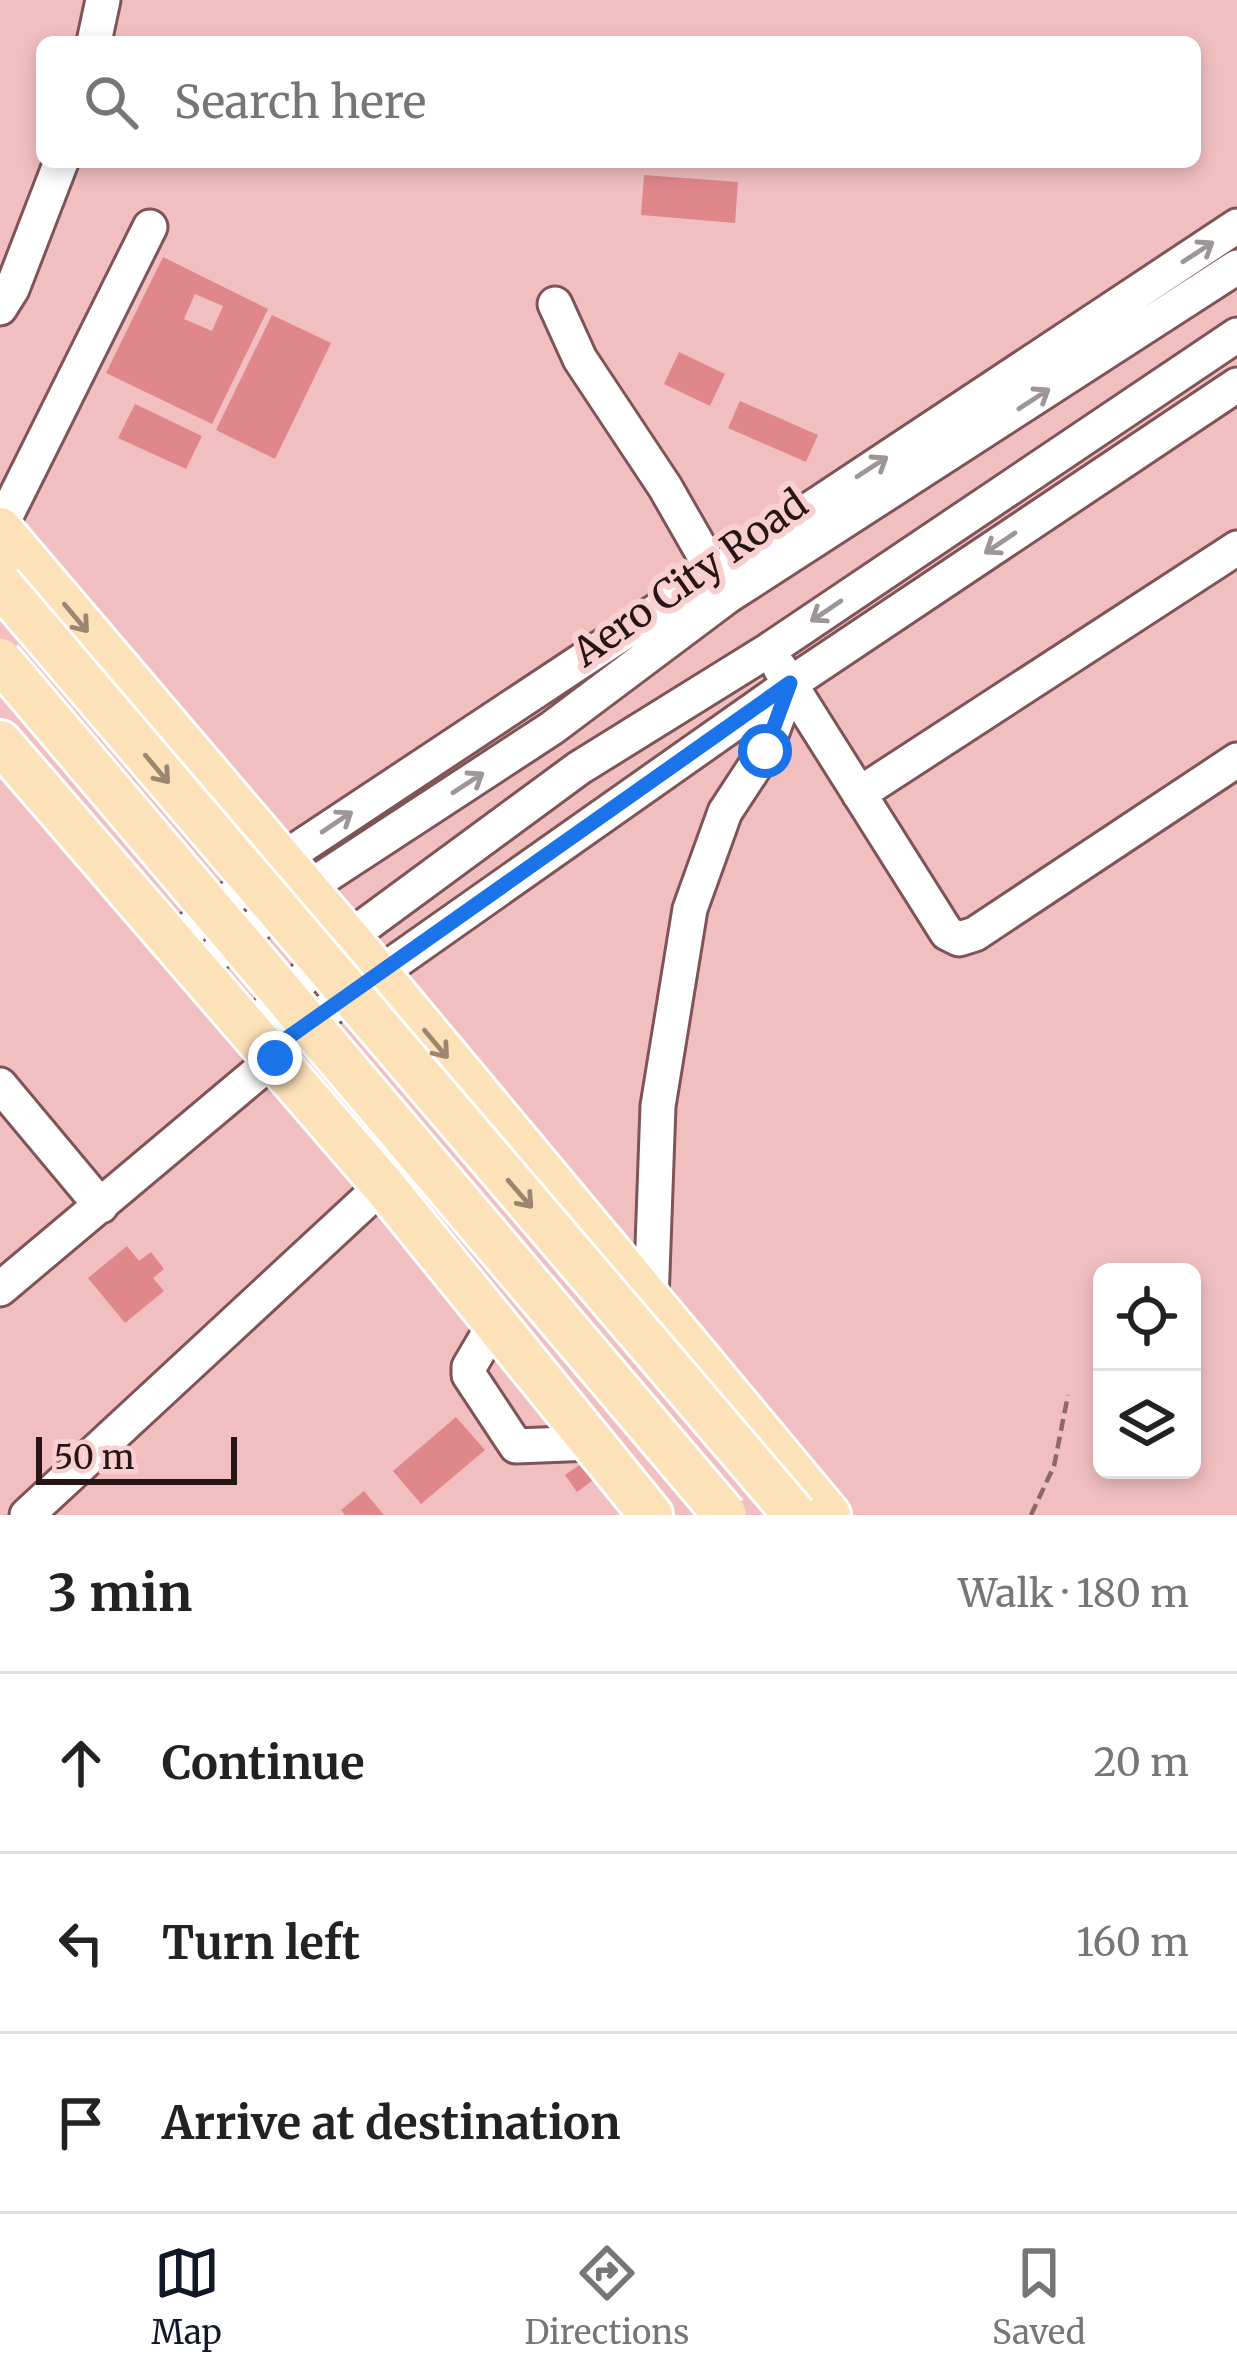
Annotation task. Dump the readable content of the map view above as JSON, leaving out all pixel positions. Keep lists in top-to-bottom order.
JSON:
{
  "streets": {
    "street": ["Aero City Road"]
  },
  "scale_bar": "50 m",
  "page": {
    "search": "Search here",
    "scale": "50 m",
    "heading": ["3 min", "Walk · 180 m"],
    "list": [
      ["Continue", "20 m"],
      ["Turn left", "160 m"],
      "Arrive at destination"
    ],
    "nav": ["Map", "Directions", "Saved"]
  }
}
